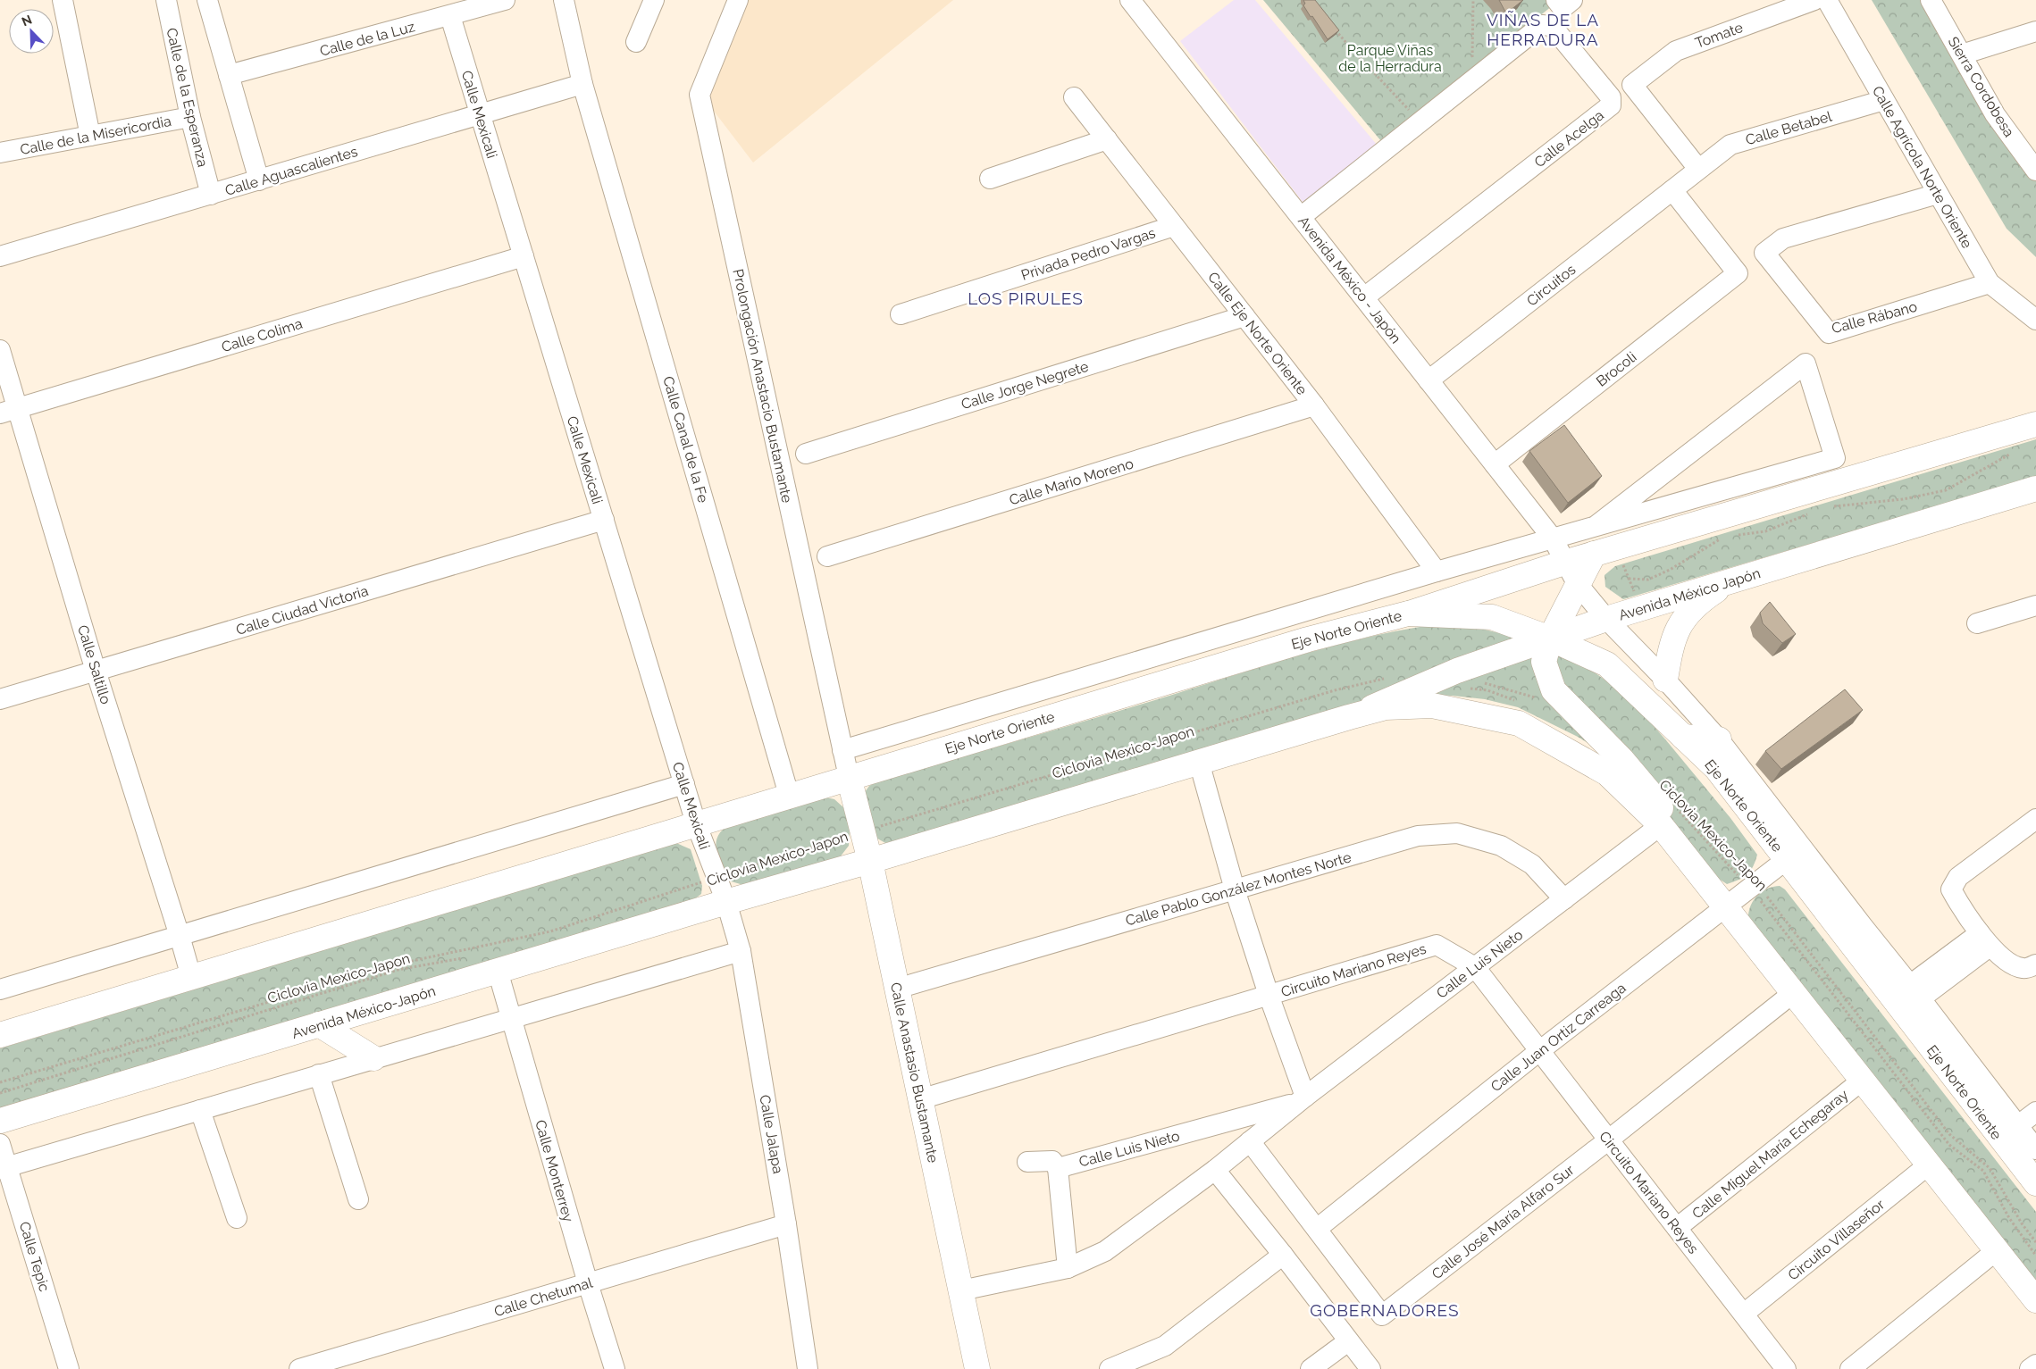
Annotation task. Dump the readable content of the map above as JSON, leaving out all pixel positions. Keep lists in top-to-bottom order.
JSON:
{
  "streets": {
    "main road": [
      "Avenida México Japón",
      "Eje Norte Oriente",
      "Avenida México-Japón",
      "Calle Anastasio Bustamante"
    ],
    "street": [
      "Tomate",
      "Calle de la Luz",
      "Sierra Cordobesa",
      "Calle de la Esperanza",
      "Calle Mexicali",
      "Calle Betabel",
      "Calle de la Misericordia",
      "Calle Acelga",
      "Calle Agrícola Norte Oriente",
      "Calle Aguascalientes",
      "Privada Pedro Vargas",
      "Avenida México - Japón",
      "Circuitos",
      "Calle Rábano",
      "Calle Eje Norte Oriente",
      "Calle Colima",
      "Brocoli",
      "Calle Jorge Negrete",
      "Prolongación Anastacio Bustamante",
      "Calle Canal de la Fe",
      "Calle Mario Moreno",
      "Calle Ciudad Victoria",
      "Calle Saltillo",
      "Calle Pablo González Montes Norte",
      "Calle Luis Nieto",
      "Circuito Mariano Reyes",
      "Calle Juan Ortiz Carreaga",
      "Calle Jalapa",
      "Calle Miguel María Echegaray",
      "Calle Monterrey",
      "Calle José María Alfaro Sur",
      "Circuito Villaseñor",
      "Calle Tepic",
      "Calle Chetumal"
    ],
    "path": ["Ciclovia Mexico-Japon"]
  },
  "crossings": [
    ["Tomate", "Calle Betabel"],
    ["Calle de la Luz", "Calle Mexicali"],
    ["Calle de la Esperanza", "Calle de la Misericordia"],
    ["Calle de la Esperanza", "Calle Aguascalientes"],
    ["Calle Mexicali", "Calle Aguascalientes"],
    ["Calle Mexicali", "Calle Colima"],
    ["Calle Mexicali", "Calle Ciudad Victoria"],
    ["Calle Mexicali", "Eje Norte Oriente"],
    ["Calle Mexicali", "Avenida México-Japón"],
    ["Calle Mexicali", "Calle Jalapa"],
    ["Calle Betabel", "Calle Agrícola Norte Oriente"],
    ["Calle Betabel", "Circuitos"],
    ["Calle Betabel", "Brocoli"],
    ["Calle Acelga", "Avenida México - Japón"],
    ["Calle Agrícola Norte Oriente", "Calle Rábano"],
    ["Calle Aguascalientes", "Calle Canal de la Fe"],
    ["Privada Pedro Vargas", "Calle Eje Norte Oriente"],
    ["Avenida México - Japón", "Circuitos"],
    ["Avenida México - Japón", "Brocoli"],
    ["Avenida México - Japón", "Avenida México Japón"],
    ["Avenida México - Japón", "Eje Norte Oriente"],
    ["Avenida México - Japón", "Calle Juan Ortiz Carreaga"],
    ["Circuitos", "Brocoli"],
    ["Calle Eje Norte Oriente", "Calle Jorge Negrete"],
    ["Calle Eje Norte Oriente", "Calle Mario Moreno"],
    ["Calle Eje Norte Oriente", "Eje Norte Oriente"],
    ["Calle Colima", "Calle Saltillo"],
    ["Prolongación Anastacio Bustamante", "Eje Norte Oriente"],
    ["Prolongación Anastacio Bustamante", "Calle Anastasio Bustamante"],
    ["Calle Canal de la Fe", "Eje Norte Oriente"],
    ["Avenida México Japón", "Eje Norte Oriente"],
    ["Calle Ciudad Victoria", "Calle Saltillo"],
    ["Eje Norte Oriente", "Calle Juan Ortiz Carreaga"],
    ["Eje Norte Oriente", "Calle Anastasio Bustamante"],
    ["Ciclovia Mexico-Japon", "Calle Luis Nieto"],
    ["Ciclovia Mexico-Japon", "Calle Juan Ortiz Carreaga"],
    ["Calle Pablo González Montes Norte", "Calle Luis Nieto"],
    ["Calle Pablo González Montes Norte", "Calle Anastasio Bustamante"],
    ["Calle Luis Nieto", "Circuito Mariano Reyes"],
    ["Calle Luis Nieto", "Calle Anastasio Bustamante"],
    ["Calle Luis Nieto", "Calle José María Alfaro Sur"],
    ["Circuito Mariano Reyes", "Calle Juan Ortiz Carreaga"],
    ["Circuito Mariano Reyes", "Calle Anastasio Bustamante"],
    ["Circuito Mariano Reyes", "Calle Miguel María Echegaray"],
    ["Circuito Mariano Reyes", "Calle José María Alfaro Sur"],
    ["Circuito Mariano Reyes", "Circuito Villaseñor"],
    ["Avenida México-Japón", "Calle Jalapa"],
    ["Avenida México-Japón", "Calle Monterrey"],
    ["Calle Juan Ortiz Carreaga", "Calle José María Alfaro Sur"],
    ["Calle Jalapa", "Calle Chetumal"],
    ["Calle Monterrey", "Calle Chetumal"]
  ],
  "districts": ["VIÑAS DE LA HERRADURA", "LOS PIRULES", "GOBERNADORES"],
  "parks": ["Parque Viñas de la Herradura"],
  "north": "top left"
}
